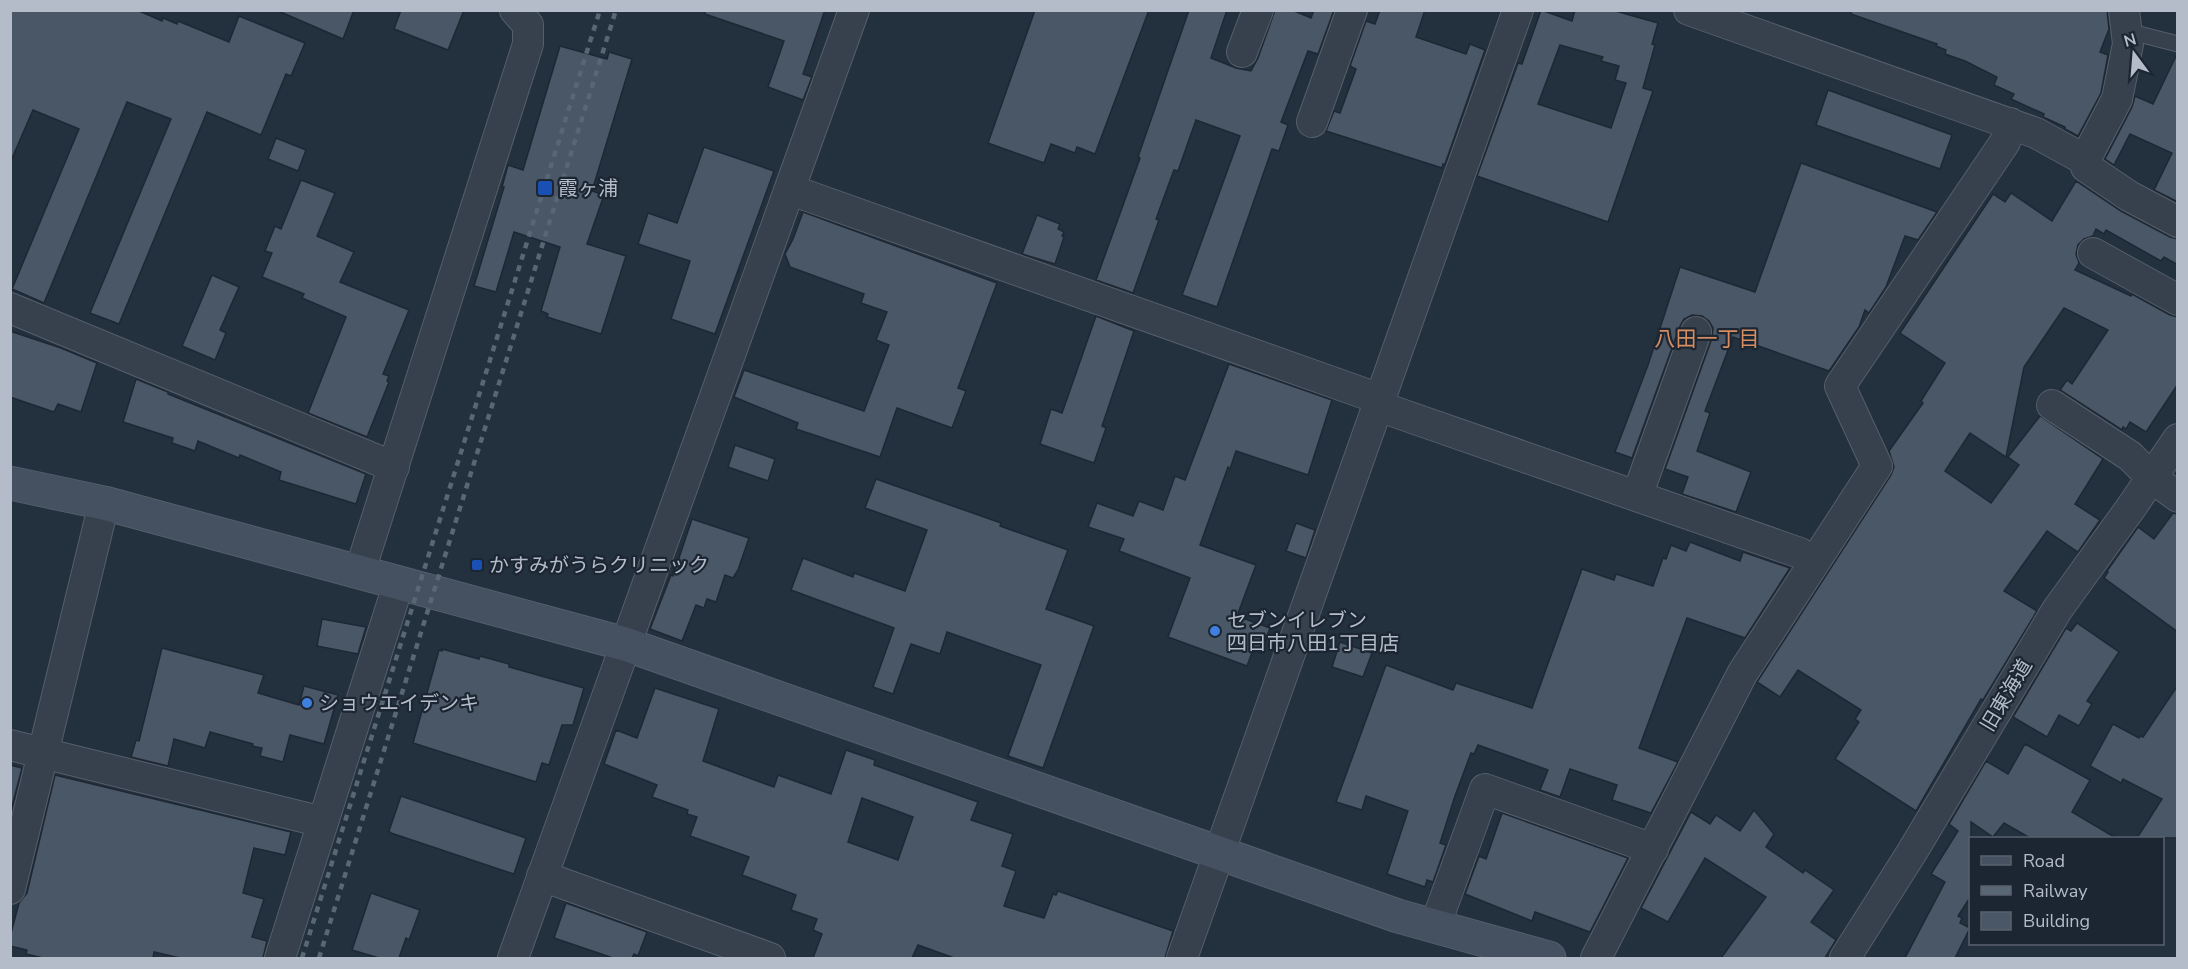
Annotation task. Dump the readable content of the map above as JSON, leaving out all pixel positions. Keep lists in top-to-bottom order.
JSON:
{
  "streets": {
    "street": ["旧東海道"]
  },
  "districts": ["八田一丁目"],
  "places": {
    "transit": ["霞ヶ浦", "かすみがうらクリニック"],
    "other": ["セブンイレブン 四日市八田1丁目店", "ショウエイデンキ"]
  },
  "legend": ["Road", "Railway", "Building"],
  "north": "top"
}
